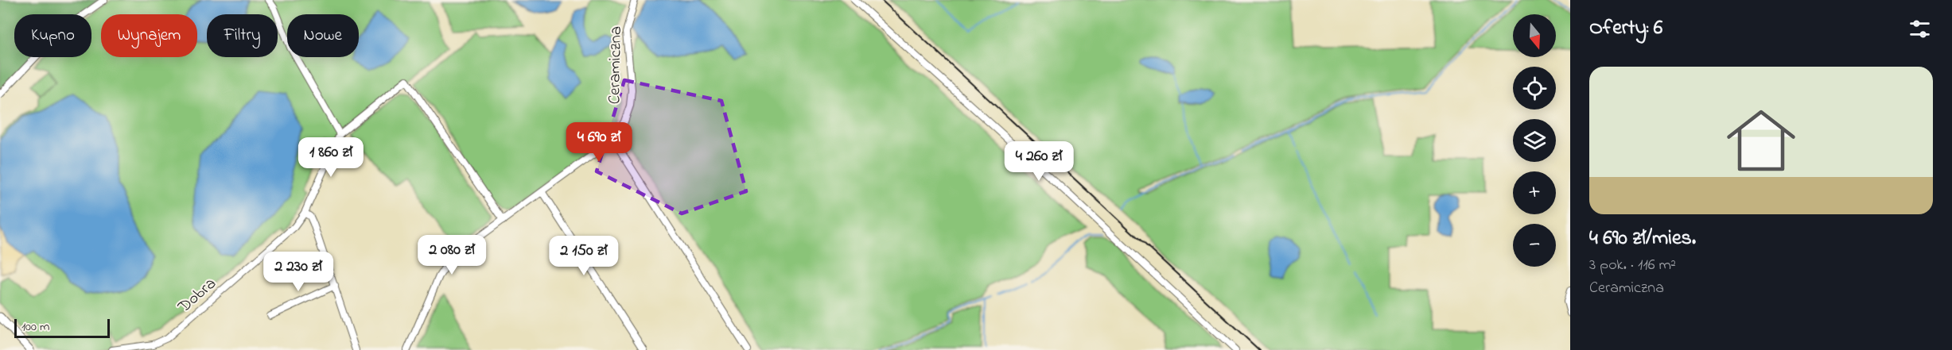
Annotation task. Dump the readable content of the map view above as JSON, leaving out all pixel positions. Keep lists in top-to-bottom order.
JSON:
{
  "streets": {
    "street": ["Ceramiczna", "Dobra"]
  },
  "crossings": [
    ["Ceramiczna", "Dobra"]
  ],
  "scale_bar": "100 m",
  "north": "bottom",
  "page": {
    "heading": "Oferty: 6",
    "map_buttons": ["+", "−"],
    "chip": [
      "Kupno",
      "Wynajem",
      "Filtry",
      "Nowe"
    ],
    "list": [
      {
        "name": "4 690 zł/mies.",
        "note": "3 pok. · 116 m² · Ceramiczna"
      }
    ],
    "price": [
      "4 690 zł",
      "1 860 zł",
      "4 260 zł",
      "2 080 zł",
      "2 150 zł",
      "2 230 zł"
    ],
    "scale": "100 m"
  }
}
